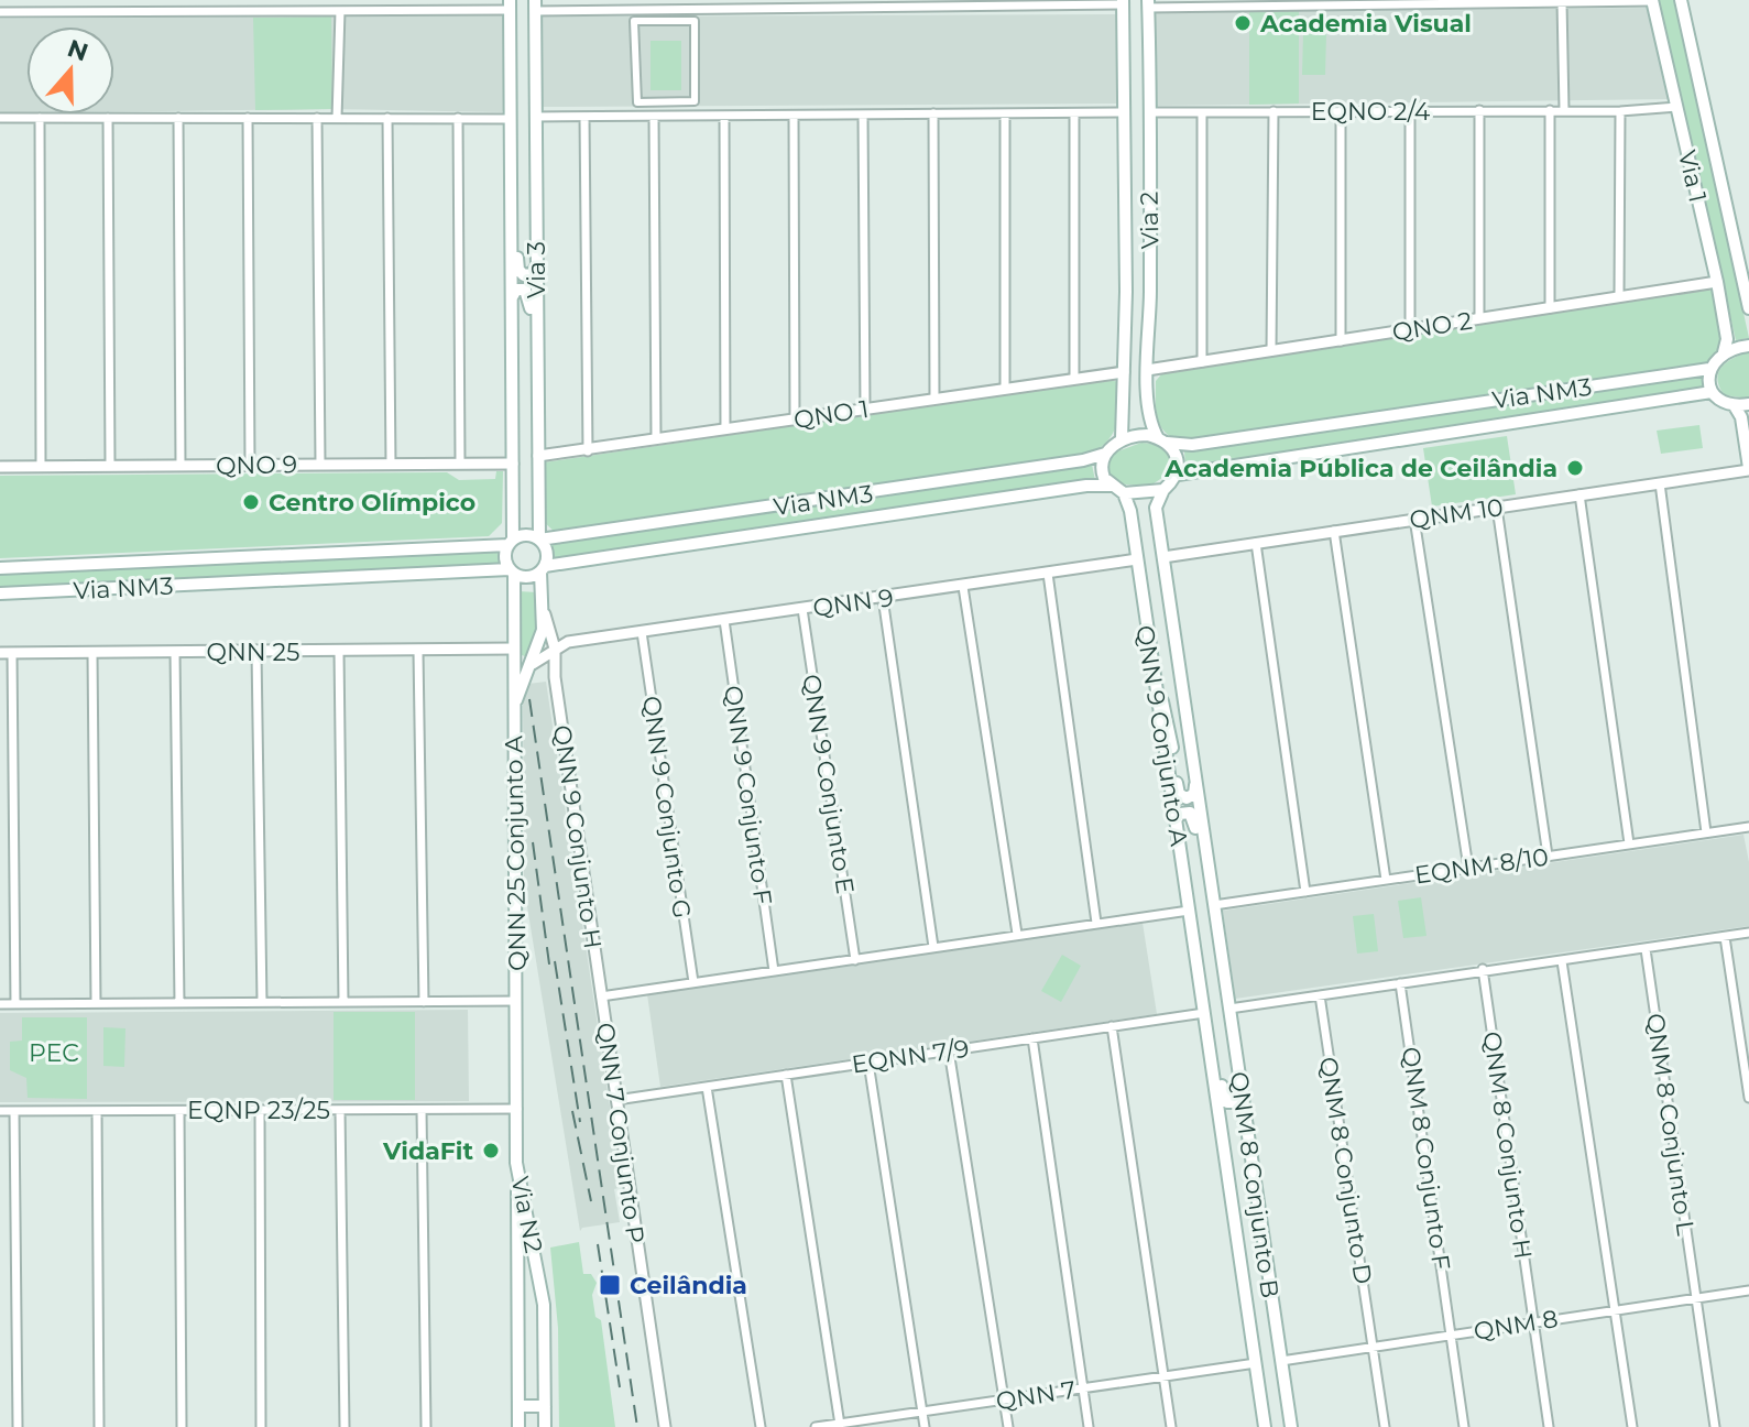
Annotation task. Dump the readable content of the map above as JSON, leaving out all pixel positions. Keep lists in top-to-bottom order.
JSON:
{
  "streets": {
    "main road": [
      "Via 1",
      "Via 2",
      "Via 3",
      "Via NM3",
      "QNN 9 Conjunto A",
      "QNN 25 Conjunto A",
      "QNM 8 Conjunto B",
      "Via N2"
    ],
    "street": [
      "EQNO 2/4",
      "QNO 2",
      "QNO 1",
      "QNO 9",
      "QNM 10",
      "QNN 9",
      "QNN 25",
      "QNN 9 Conjunto E",
      "QNN 9 Conjunto F",
      "QNN 9 Conjunto G",
      "QNN 9 Conjunto H",
      "EQNM 8/10",
      "EQNN 7/9",
      "EQNP 23/25",
      "QNM 8 Conjunto L",
      "QNN 7 Conjunto P",
      "QNM 8 Conjunto H",
      "QNM 8 Conjunto F",
      "QNM 8 Conjunto D",
      "QNM 8",
      "QNN 7"
    ]
  },
  "crossings": [
    ["EQNO 2/4", "Via 1"],
    ["EQNO 2/4", "Via 2"],
    ["Via 1", "QNO 2"],
    ["Via 2", "QNO 2"],
    ["Via 2", "Via NM3"],
    ["Via 2", "QNO 1"],
    ["Via 2", "QNN 9 Conjunto A"],
    ["Via 3", "Via NM3"],
    ["Via 3", "QNO 1"],
    ["Via 3", "QNO 9"],
    ["Via NM3", "QNN 9 Conjunto A"],
    ["QNN 9", "QNN 9 Conjunto A"],
    ["QNN 9", "QNN 9 Conjunto E"],
    ["QNN 9", "QNN 9 Conjunto F"],
    ["QNN 9", "QNN 9 Conjunto G"],
    ["QNN 9", "QNN 9 Conjunto H"],
    ["QNN 9 Conjunto A", "EQNN 7/9"],
    ["QNN 9 Conjunto H", "QNN 7 Conjunto P"],
    ["QNN 25 Conjunto A", "Via N2"],
    ["EQNN 7/9", "QNN 7 Conjunto P"],
    ["EQNP 23/25", "Via N2"],
    ["QNM 8 Conjunto L", "QNM 8"],
    ["QNM 8 Conjunto H", "QNM 8"],
    ["QNM 8 Conjunto F", "QNM 8"],
    ["QNM 8 Conjunto D", "QNM 8"],
    ["QNM 8 Conjunto B", "QNM 8"]
  ],
  "parks": ["PEC"],
  "places": {
    "other": [
      "Academia Visual",
      "Academia Pública de Ceilândia",
      "Centro Olímpico",
      "VidaFit"
    ],
    "transit": ["Ceilândia"]
  },
  "north": "top"
}
